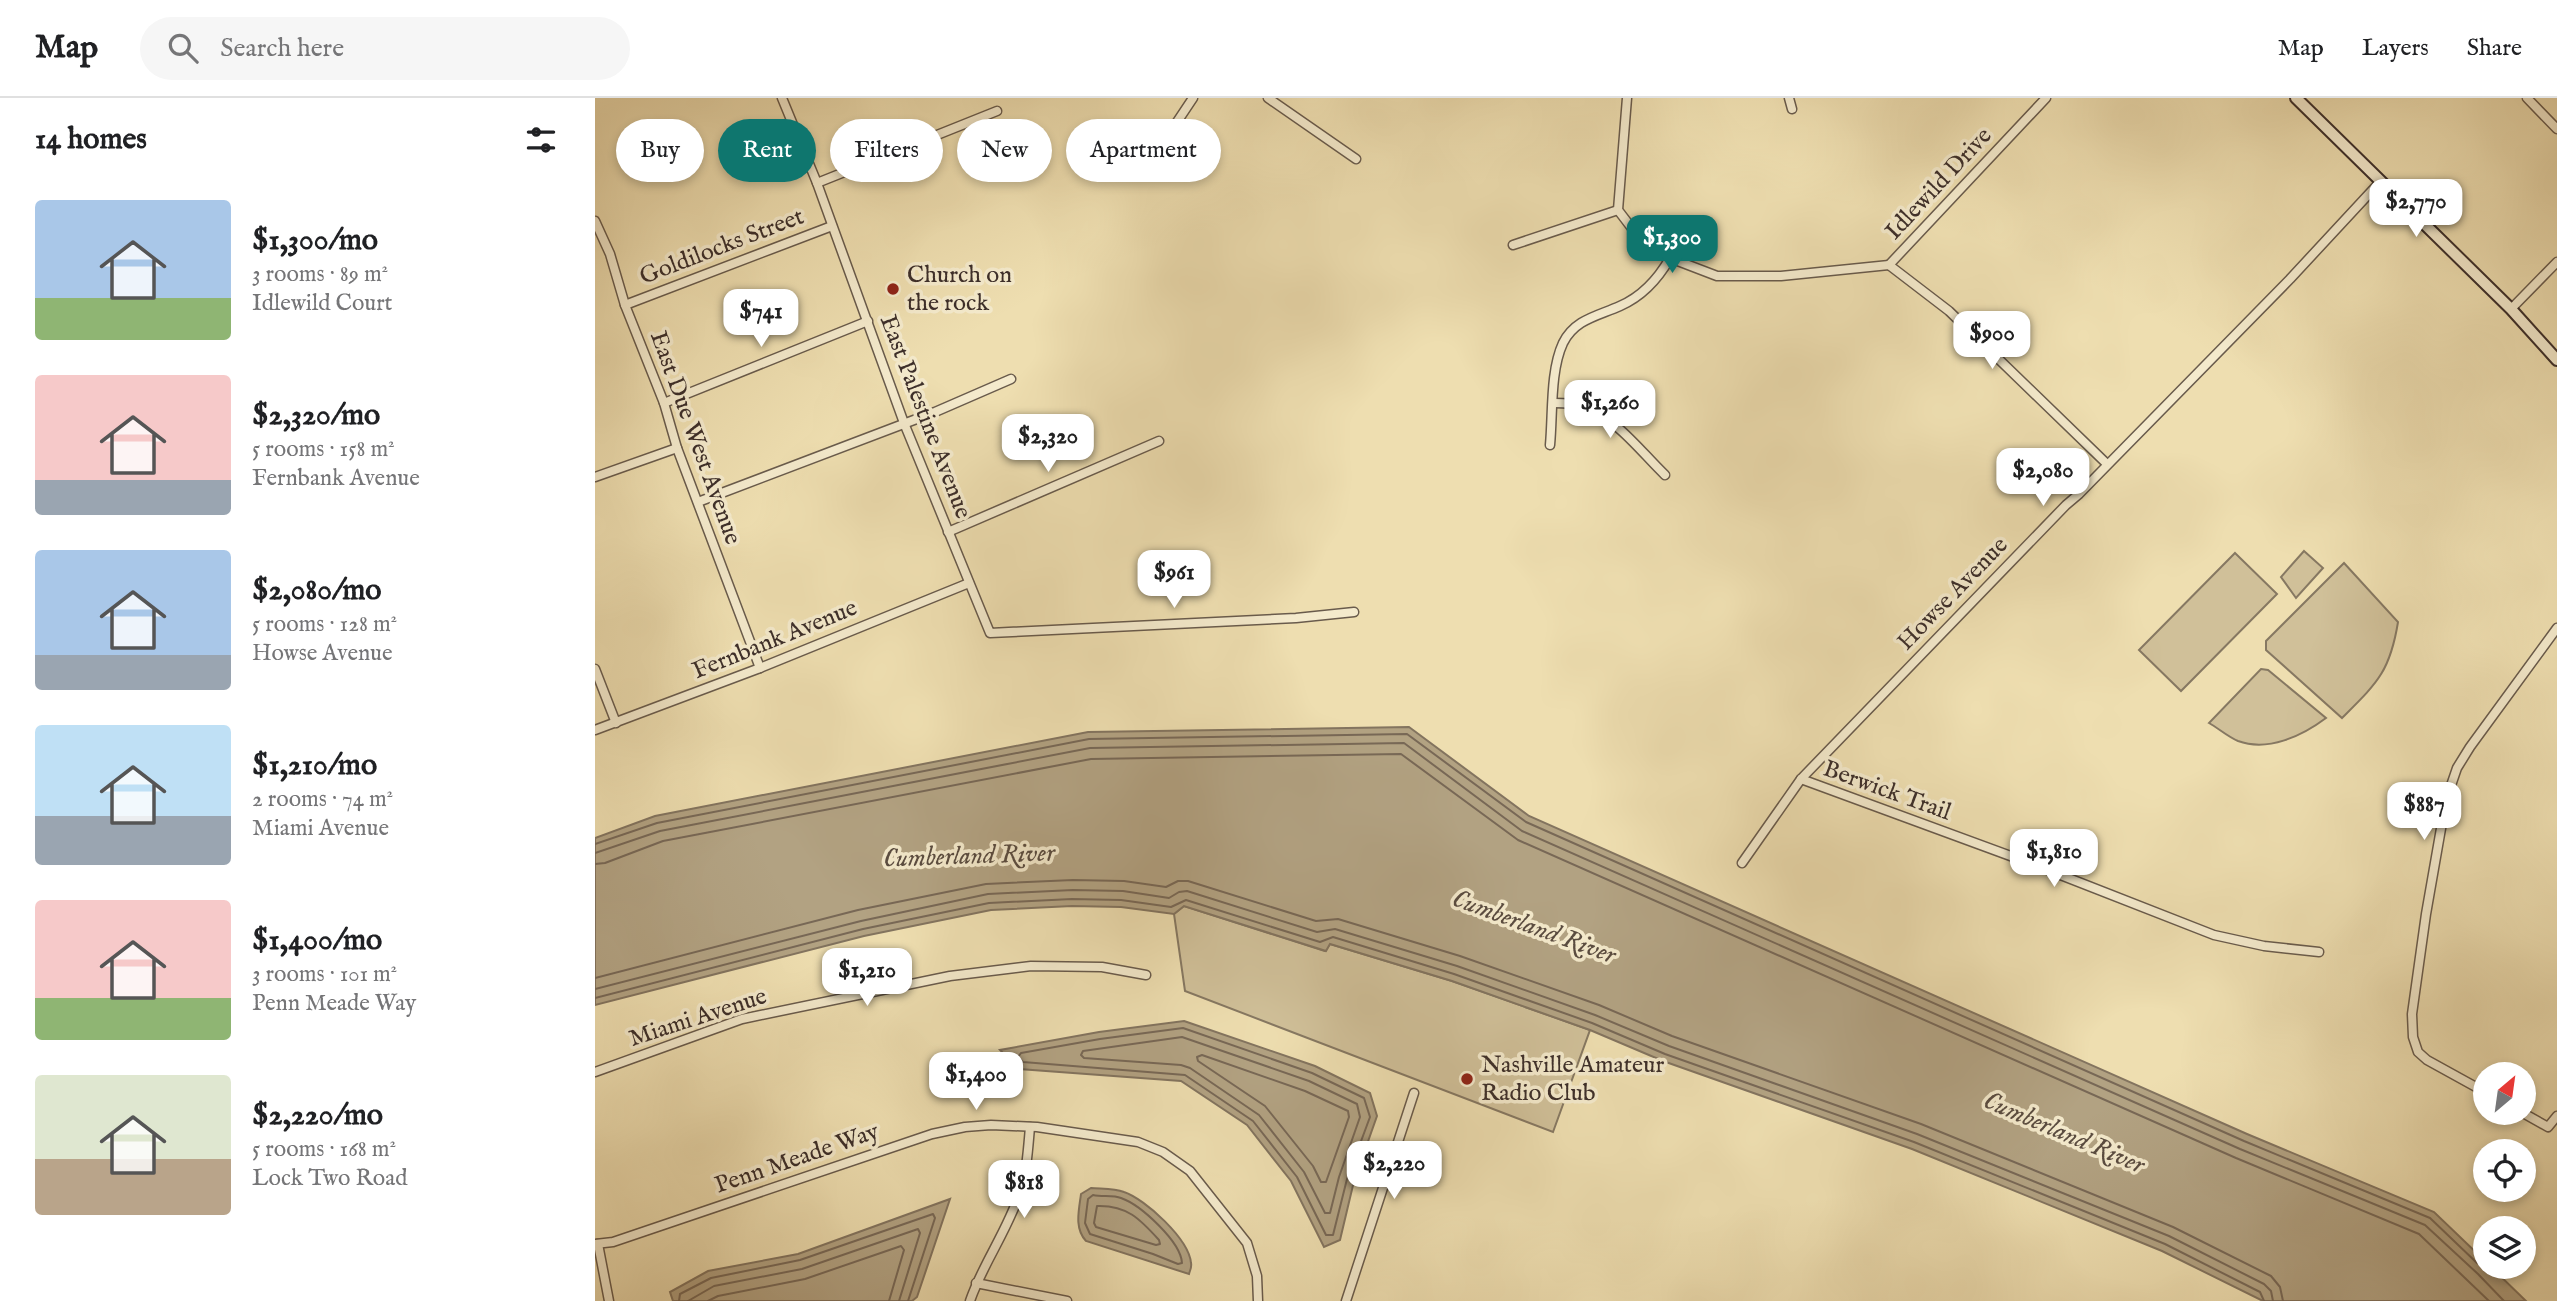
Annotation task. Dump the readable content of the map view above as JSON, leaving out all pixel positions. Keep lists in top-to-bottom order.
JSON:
{
  "streets": {
    "street": [
      "Idlewild Drive",
      "Goldilocks Street",
      "East Palestine Avenue",
      "East Due West Avenue",
      "Howse Avenue",
      "Fernbank Avenue",
      "Berwick Trail",
      "Miami Avenue",
      "Penn Meade Way"
    ]
  },
  "crossings": [
    ["Goldilocks Street", "East Palestine Avenue"],
    ["Goldilocks Street", "East Due West Avenue"],
    ["East Palestine Avenue", "Fernbank Avenue"],
    ["East Due West Avenue", "Fernbank Avenue"],
    ["Howse Avenue", "Berwick Trail"]
  ],
  "water": ["Cumberland River"],
  "places": ["Church on the rock", "Nashville Amateur Radio Club"],
  "north": "top right",
  "page": {
    "header": "Map",
    "search": "Search here",
    "nav": ["Map", "Layers", "Share"],
    "heading": "14 homes",
    "chip": [
      "Buy",
      "Rent",
      "Filters",
      "New",
      "Apartment"
    ],
    "price": [
      "$2,770",
      "$1,300",
      "$741",
      "$900",
      "$1,260",
      "$2,320",
      "$2,080",
      "$961",
      "$887",
      "$1,810",
      "$1,210",
      "$1,400",
      "$2,220",
      "$818"
    ],
    "list": [
      {
        "name": "$1,300/mo",
        "note": "3 rooms · 89 m² · Idlewild Court"
      },
      {
        "name": "$2,320/mo",
        "note": "5 rooms · 158 m² · Fernbank Avenue"
      },
      {
        "name": "$2,080/mo",
        "note": "5 rooms · 128 m² · Howse Avenue"
      },
      {
        "name": "$1,210/mo",
        "note": "2 rooms · 74 m² · Miami Avenue"
      },
      {
        "name": "$1,400/mo",
        "note": "3 rooms · 101 m² · Penn Meade Way"
      },
      {
        "name": "$2,220/mo",
        "note": "5 rooms · 168 m² · Lock Two Road"
      }
    ]
  }
}
